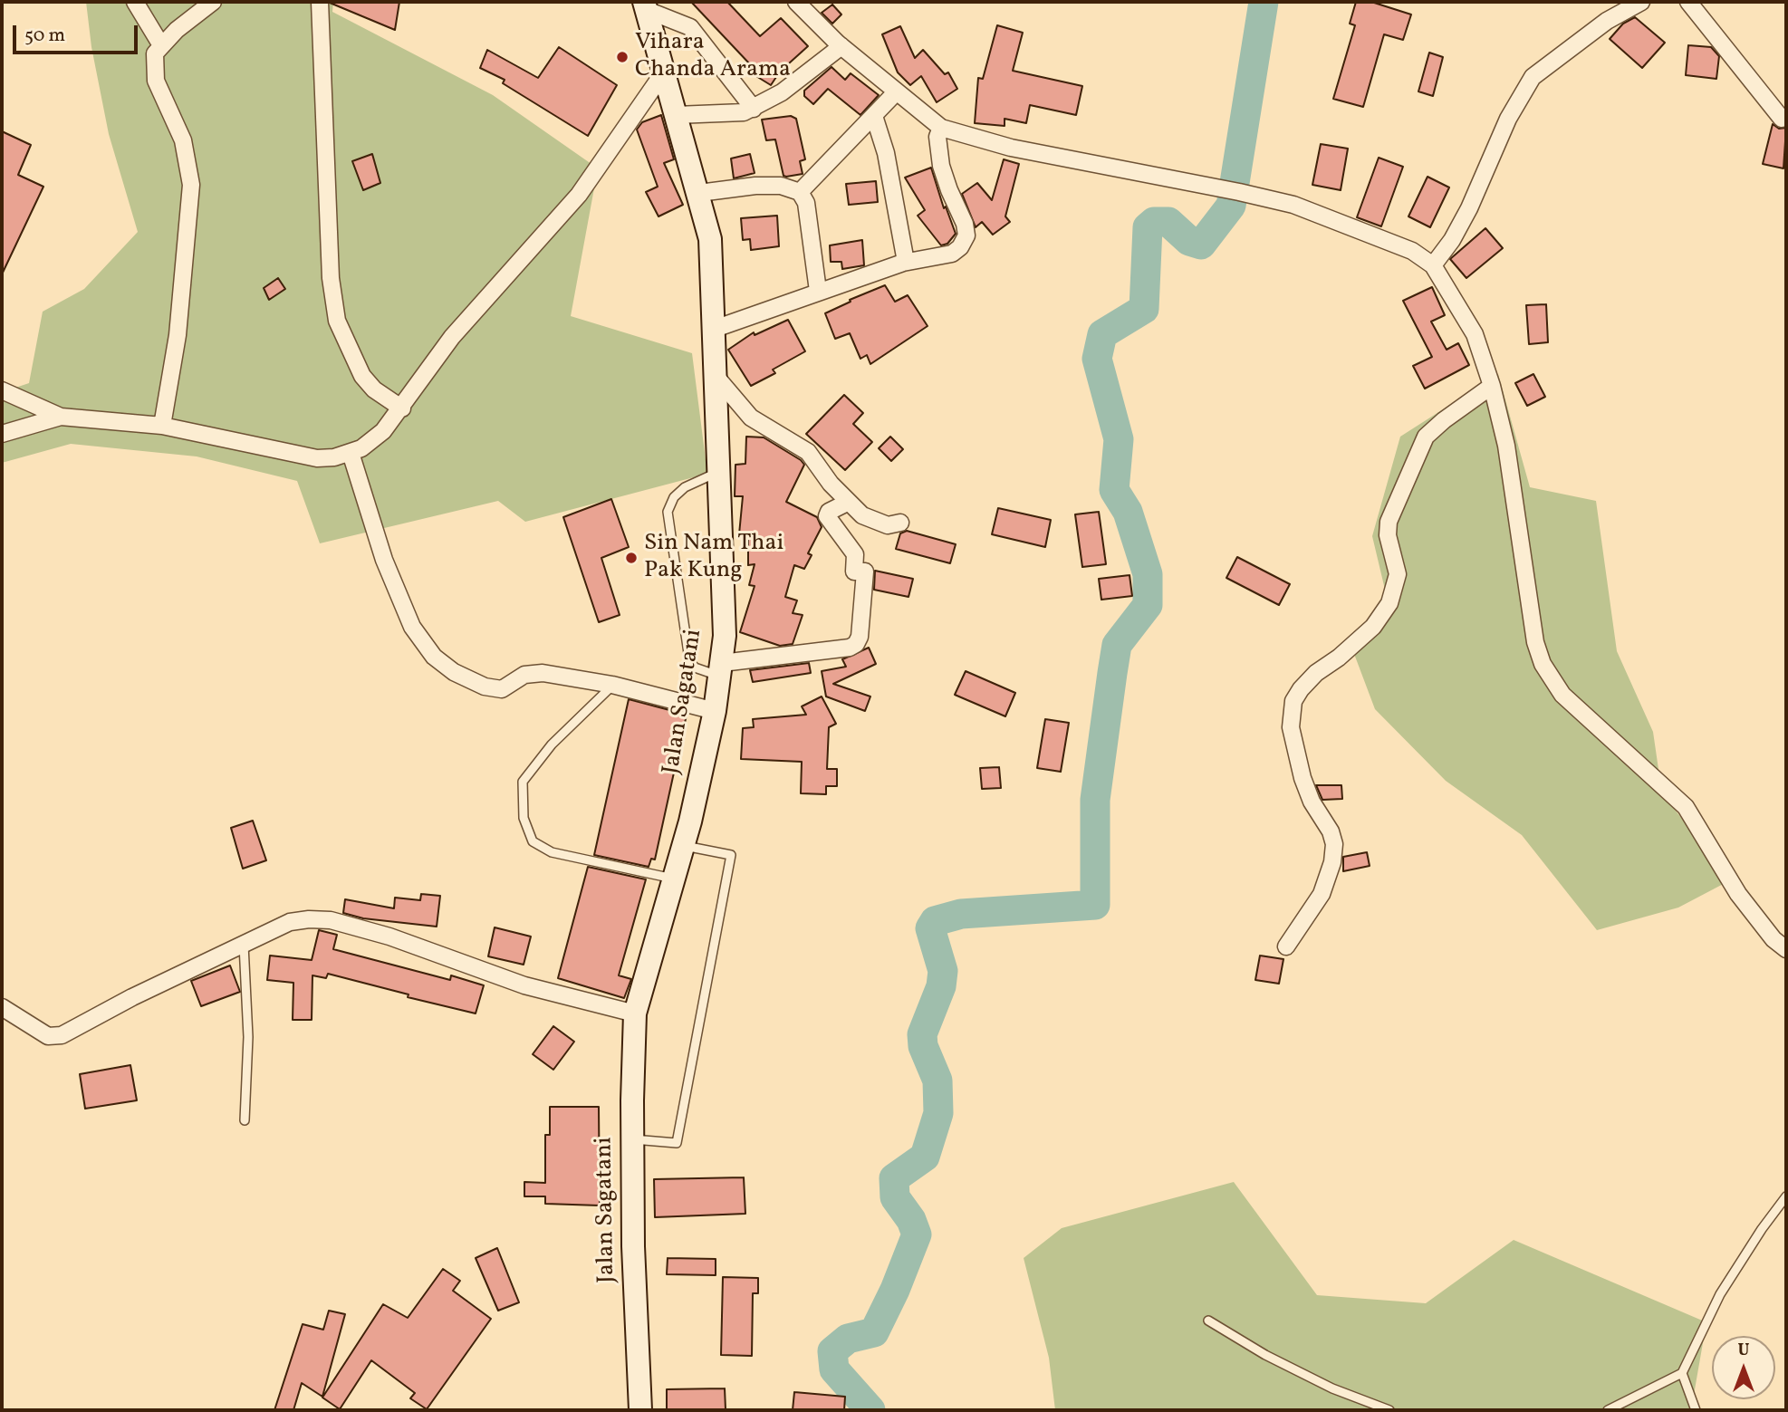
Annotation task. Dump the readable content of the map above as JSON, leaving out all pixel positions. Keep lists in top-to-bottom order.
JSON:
{
  "streets": {
    "street": ["Jalan Sagatani"]
  },
  "places": ["Vihara Chanda Arama", "Sin Nam Thai Pak Kung"],
  "scale_bar": "50 m",
  "north": "top"
}
